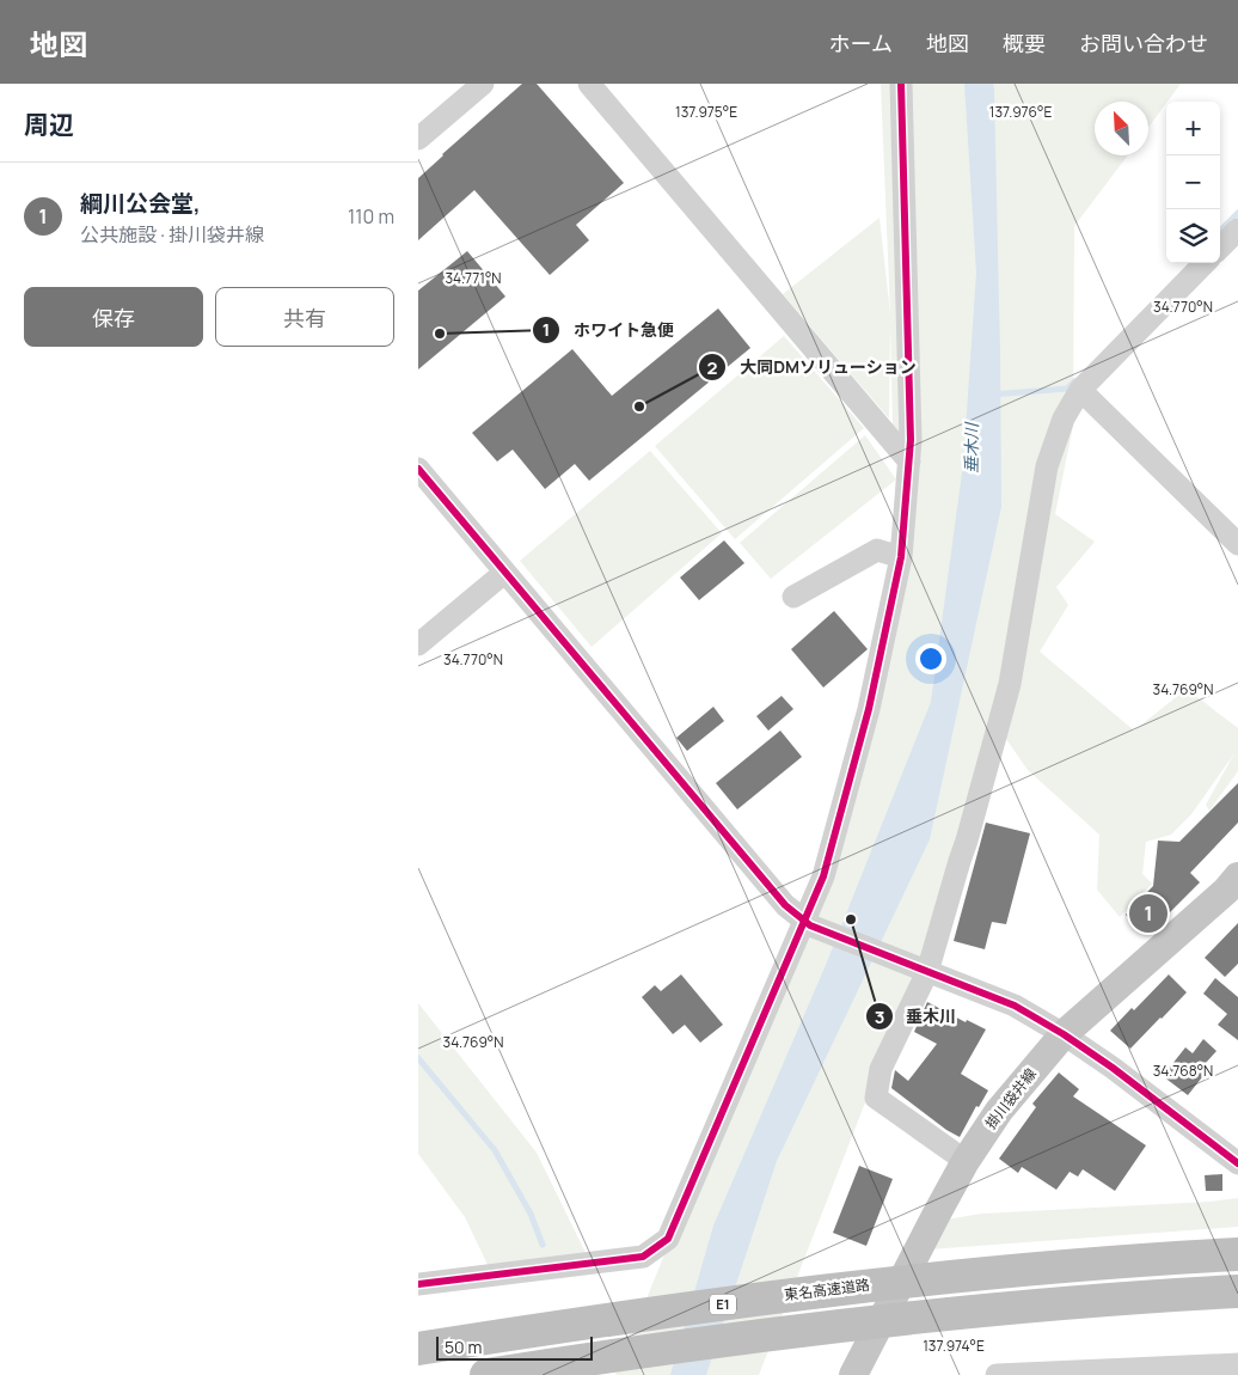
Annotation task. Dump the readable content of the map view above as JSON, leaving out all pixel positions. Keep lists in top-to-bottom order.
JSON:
{
  "streets": {
    "highway": ["東名高速道路", "E1"],
    "main road": ["掛川袋井線"]
  },
  "water": ["垂木川"],
  "places": ["ホワイト急便", "大同DMソリューション", "垂木川"],
  "scale_bar": "50 m",
  "north": "top left",
  "page": {
    "header": "地図",
    "nav": [
      "ホーム",
      "地図",
      "概要",
      "お問い合わせ"
    ],
    "heading": "周辺",
    "map_buttons": ["+", "−"],
    "list": [
      {
        "mark": "1",
        "name": "綱川公会堂,",
        "note": "公共施設 · 掛川袋井線",
        "value": "110 m"
      }
    ],
    "buttons": ["保存", "共有"],
    "pins": "1",
    "scale": "50 m"
  },
  "coordinates": [
    "137.975°E",
    "137.976°E",
    "34.771°N",
    "34.770°N",
    "34.769°N",
    "34.768°N",
    "137.974°E"
  ]
}
